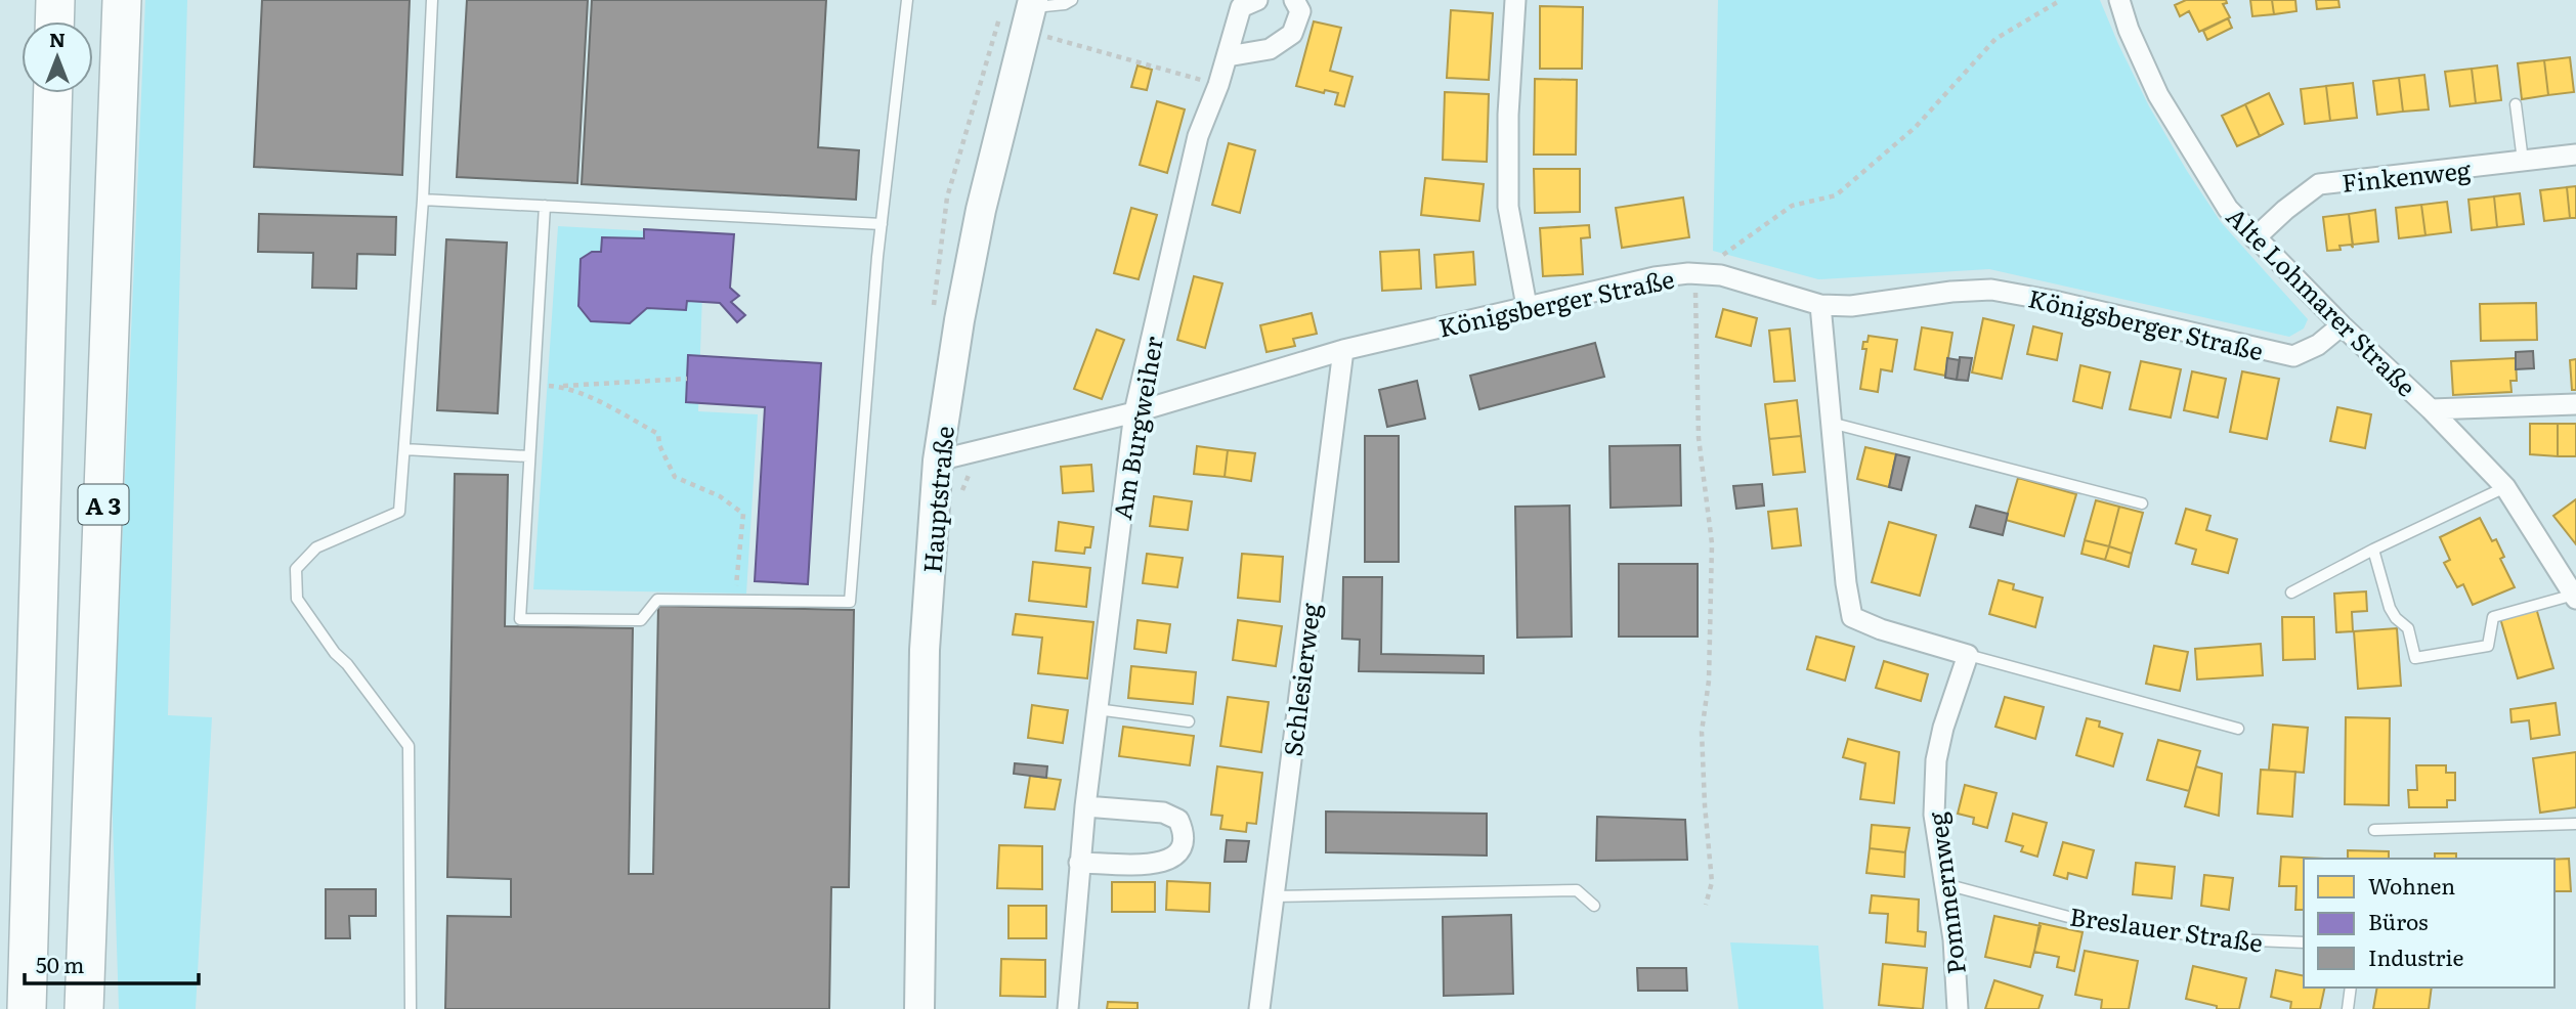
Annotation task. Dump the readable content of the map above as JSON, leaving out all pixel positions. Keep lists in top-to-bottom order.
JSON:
{
  "streets": {
    "highway": ["A 3"],
    "main road": ["Hauptstraße"],
    "street": [
      "Finkenweg",
      "Alte Lohmarer Straße",
      "Königsberger Straße",
      "Am Burgweiher",
      "Schlesierweg",
      "Pommernweg"
    ],
    "lane": ["Breslauer Straße"]
  },
  "crossings": [
    ["Finkenweg", "Alte Lohmarer Straße"],
    ["Alte Lohmarer Straße", "Königsberger Straße"],
    ["Königsberger Straße", "Am Burgweiher"],
    ["Königsberger Straße", "Hauptstraße"],
    ["Königsberger Straße", "Schlesierweg"],
    ["Pommernweg", "Breslauer Straße"]
  ],
  "legend": ["Wohnen", "Büros", "Industrie"],
  "scale_bar": "50 m",
  "north": "top"
}
